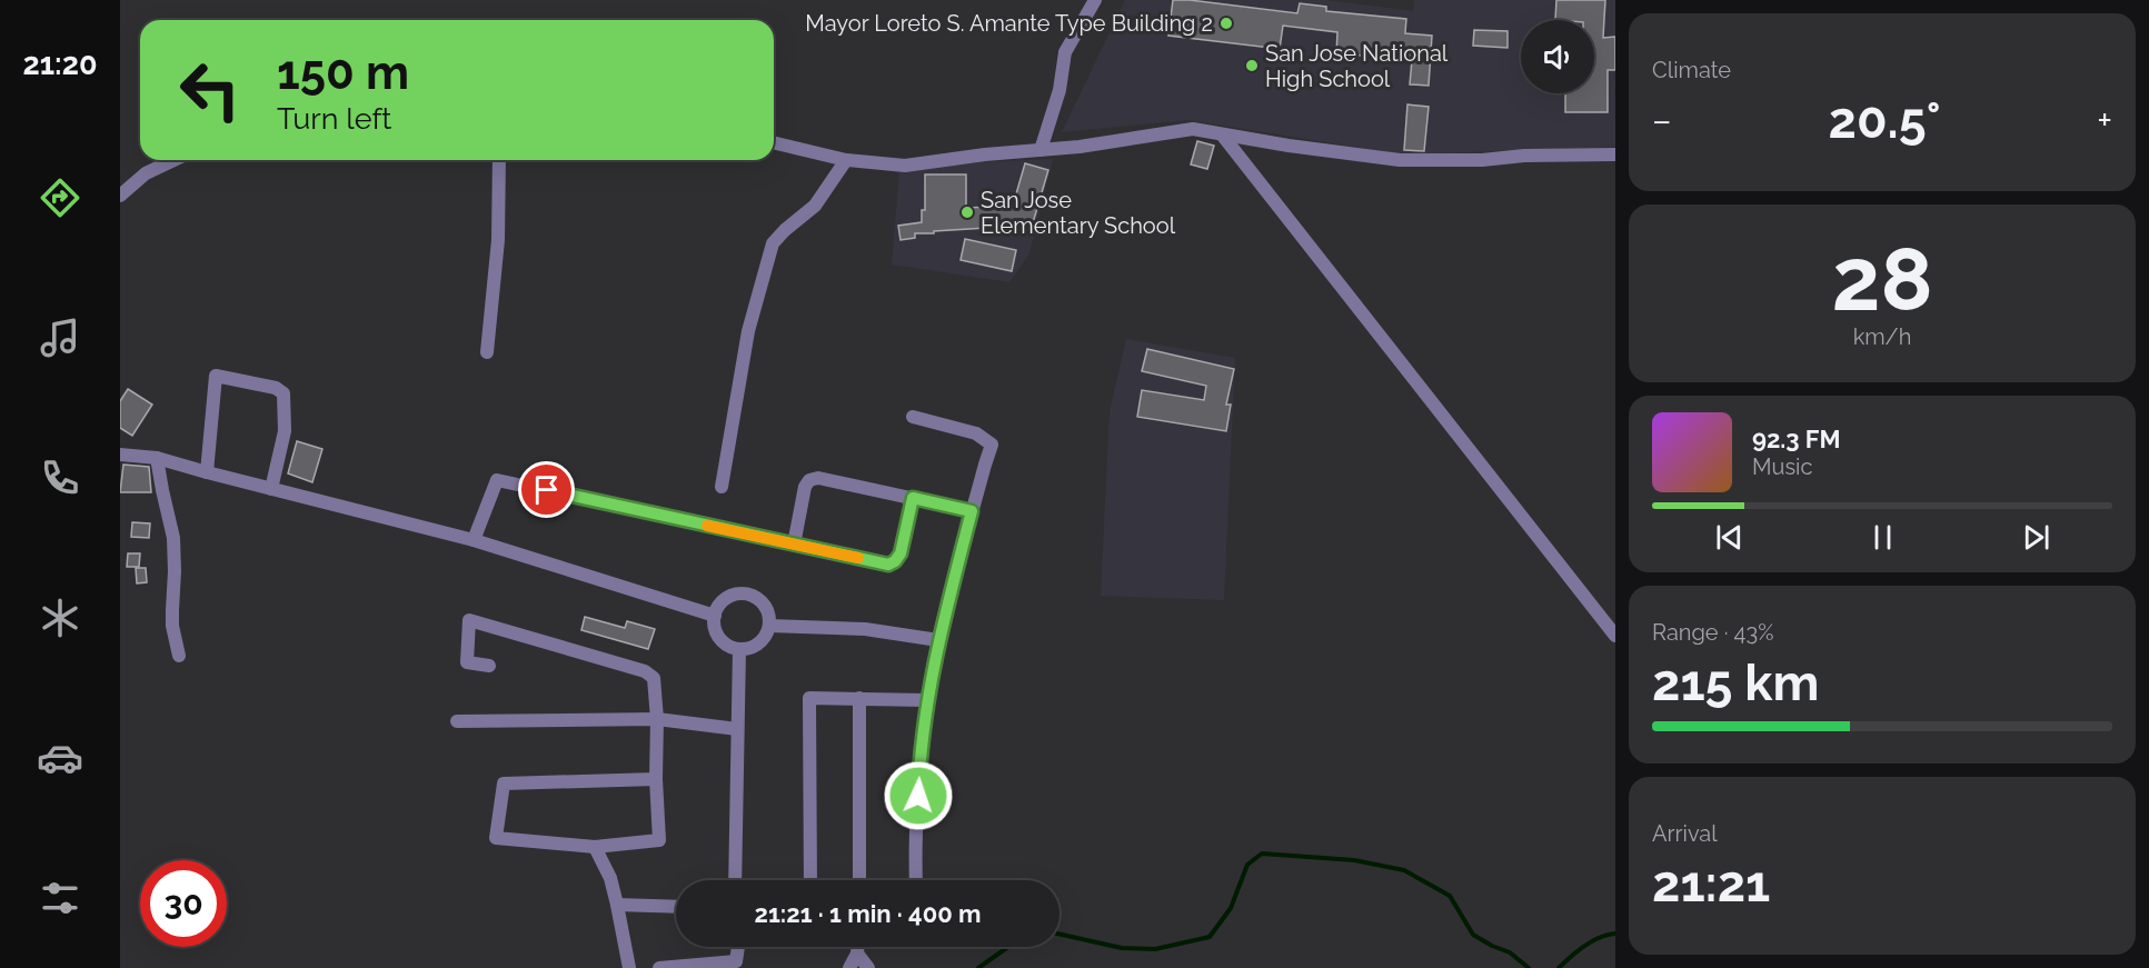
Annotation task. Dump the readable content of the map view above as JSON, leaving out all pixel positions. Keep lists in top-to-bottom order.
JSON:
{
  "places": ["Mayor Loreto S. Amante Type Building 2", "San Jose National High School", "San Jose Elementary School"],
  "page": {
    "tabs": "21:20",
    "tile": [
      "Climate",
      ["28", "km/h"],
      ["Range · 43%", "215 km"],
      ["Arrival", "21:21"]
    ],
    "turn": ["150 m", "Turn left"],
    "heat": ["−", "20.5°", "+"],
    "song": ["92.3 FM", "Music"],
    "limit": "30",
    "trip": "21:21 · 1 min · 400 m"
  }
}
